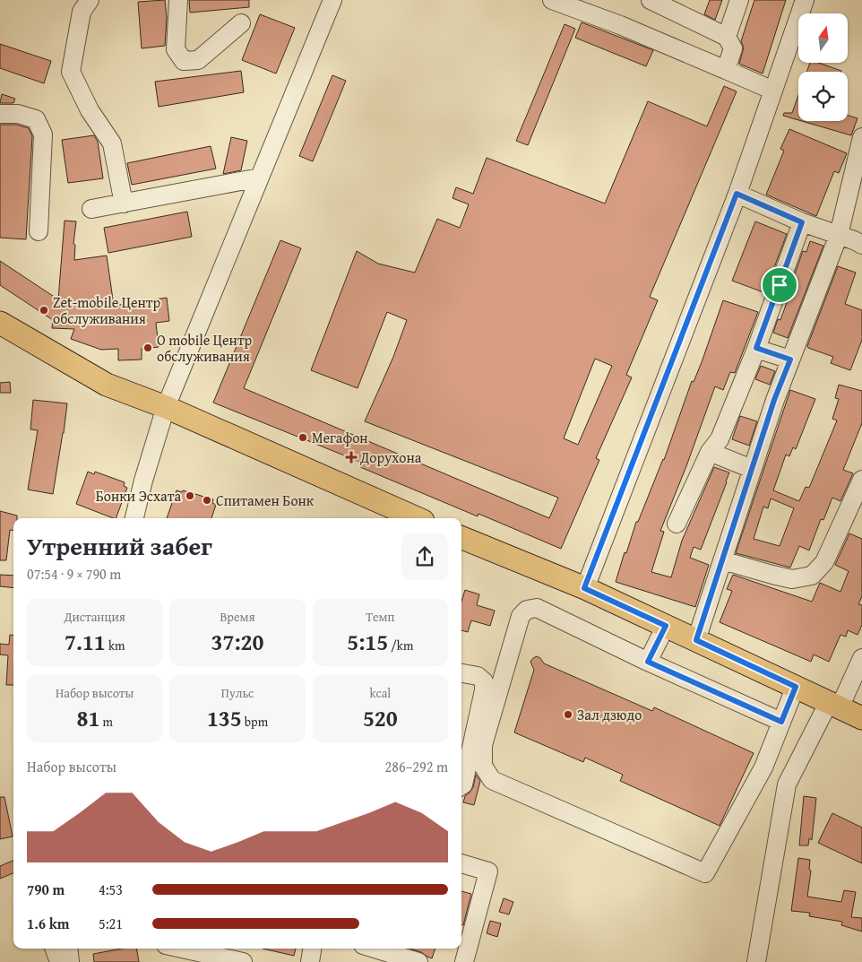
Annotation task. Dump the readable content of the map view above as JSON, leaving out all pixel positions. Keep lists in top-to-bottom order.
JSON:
{
  "places": {
    "other": [
      "Zet-mobile Центр обслуживания",
      "O mobile Центр обслуживания",
      "Мегафон",
      "Бонки Эсхата",
      "Спитамен Бонк",
      "Зал дзюдо"
    ],
    "health": ["Дорухона"]
  },
  "north": "top",
  "page": {
    "heading": ["Утренний забег", "07:54 · 9 × 790 m"],
    "stats": [
      ["Дистанция", "7.11 km"],
      ["Время", "37:20"],
      ["Темп", "5:15 /km"],
      ["Набор высоты", "81 m"],
      ["Пульс", "135 bpm"],
      ["kcal", "520"]
    ],
    "chart": ["Набор высоты", "286–292 m"],
    "list": [
      {
        "name": "790 m",
        "note": "4:53"
      },
      {
        "name": "1.6 km",
        "note": "5:21"
      }
    ]
  }
}
